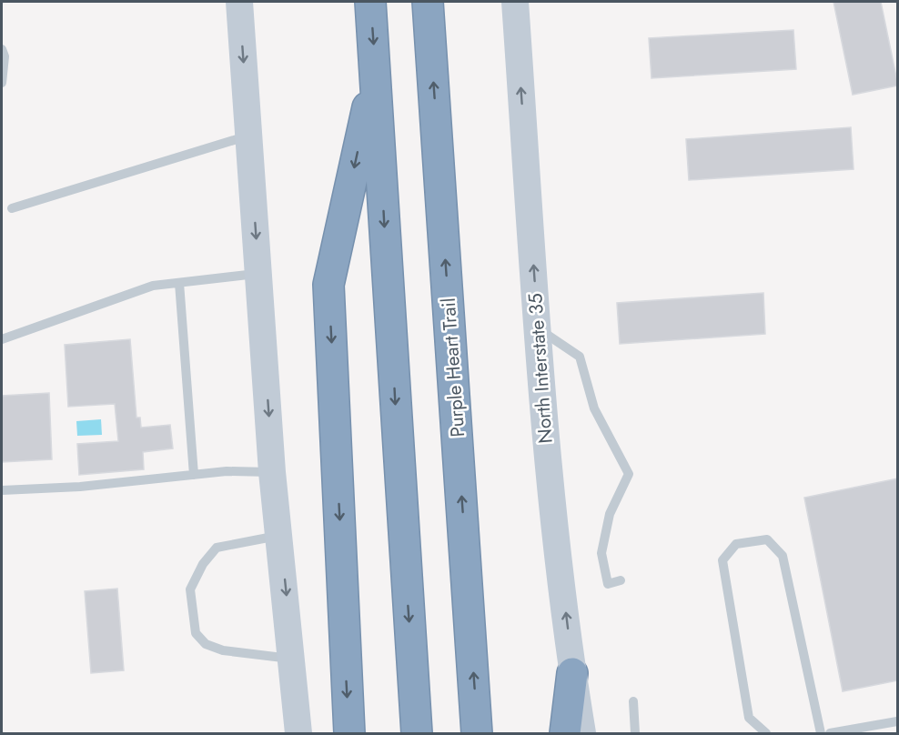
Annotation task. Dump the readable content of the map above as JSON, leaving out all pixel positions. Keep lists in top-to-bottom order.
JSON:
{
  "streets": {
    "highway": ["Purple Heart Trail"],
    "main road": ["North Interstate 35"]
  },
  "one_way": ["North Interstate 35"]
}
